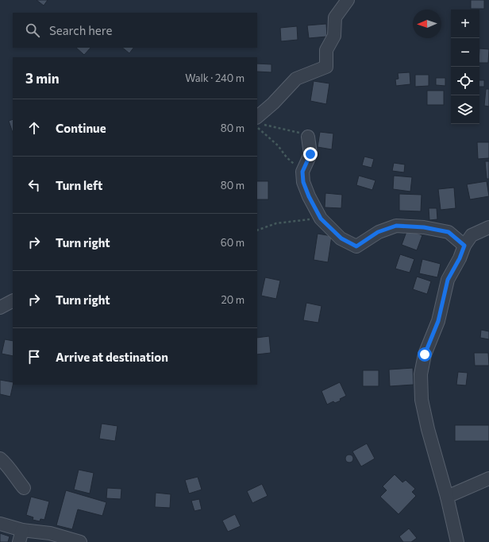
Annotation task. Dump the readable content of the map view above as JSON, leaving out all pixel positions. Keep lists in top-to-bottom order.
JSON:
{
  "north": "left",
  "page": {
    "map_buttons": ["+", "−"],
    "search": "Search here",
    "heading": ["3 min", "Walk · 240 m"],
    "list": [
      ["Continue", "80 m"],
      ["Turn left", "80 m"],
      ["Turn right", "60 m"],
      ["Turn right", "20 m"],
      "Arrive at destination"
    ]
  }
}
